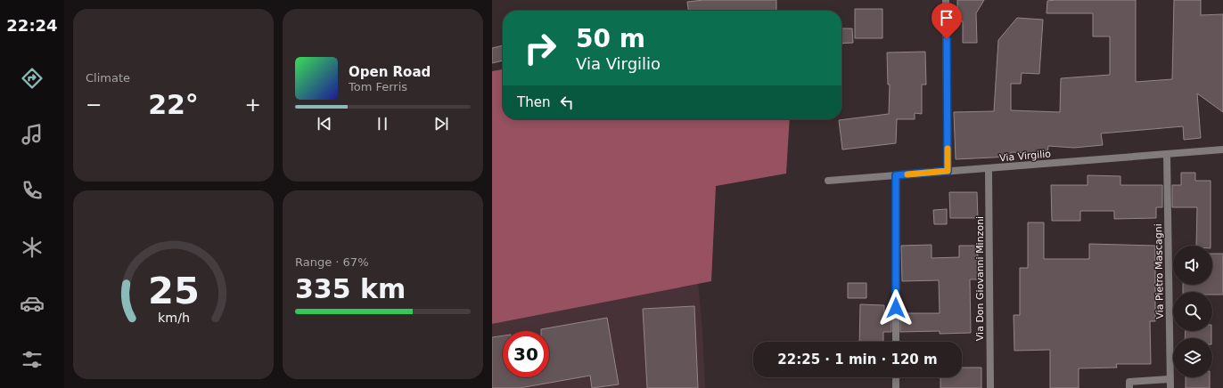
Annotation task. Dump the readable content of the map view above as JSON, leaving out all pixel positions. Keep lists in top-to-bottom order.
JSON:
{
  "streets": {
    "street": ["Via Virgilio", "Via Pietro Mascagni", "Via Don Giovanni Minzoni"]
  },
  "crossings": [
    ["Via Virgilio", "Via Pietro Mascagni"],
    ["Via Virgilio", "Via Don Giovanni Minzoni"]
  ],
  "page": {
    "tabs": "22:24",
    "tile": [
      "Climate",
      ["Range · 67%", "335 km"]
    ],
    "turn": ["50 m", "Via Virgilio"],
    "song": ["Open Road", "Tom Ferris"],
    "then": "Then",
    "heat": ["−", "22°", "+"],
    "limit": "30",
    "trip": "22:25 · 1 min · 120 m",
    "gauge": ["25", "km/h"]
  }
}
